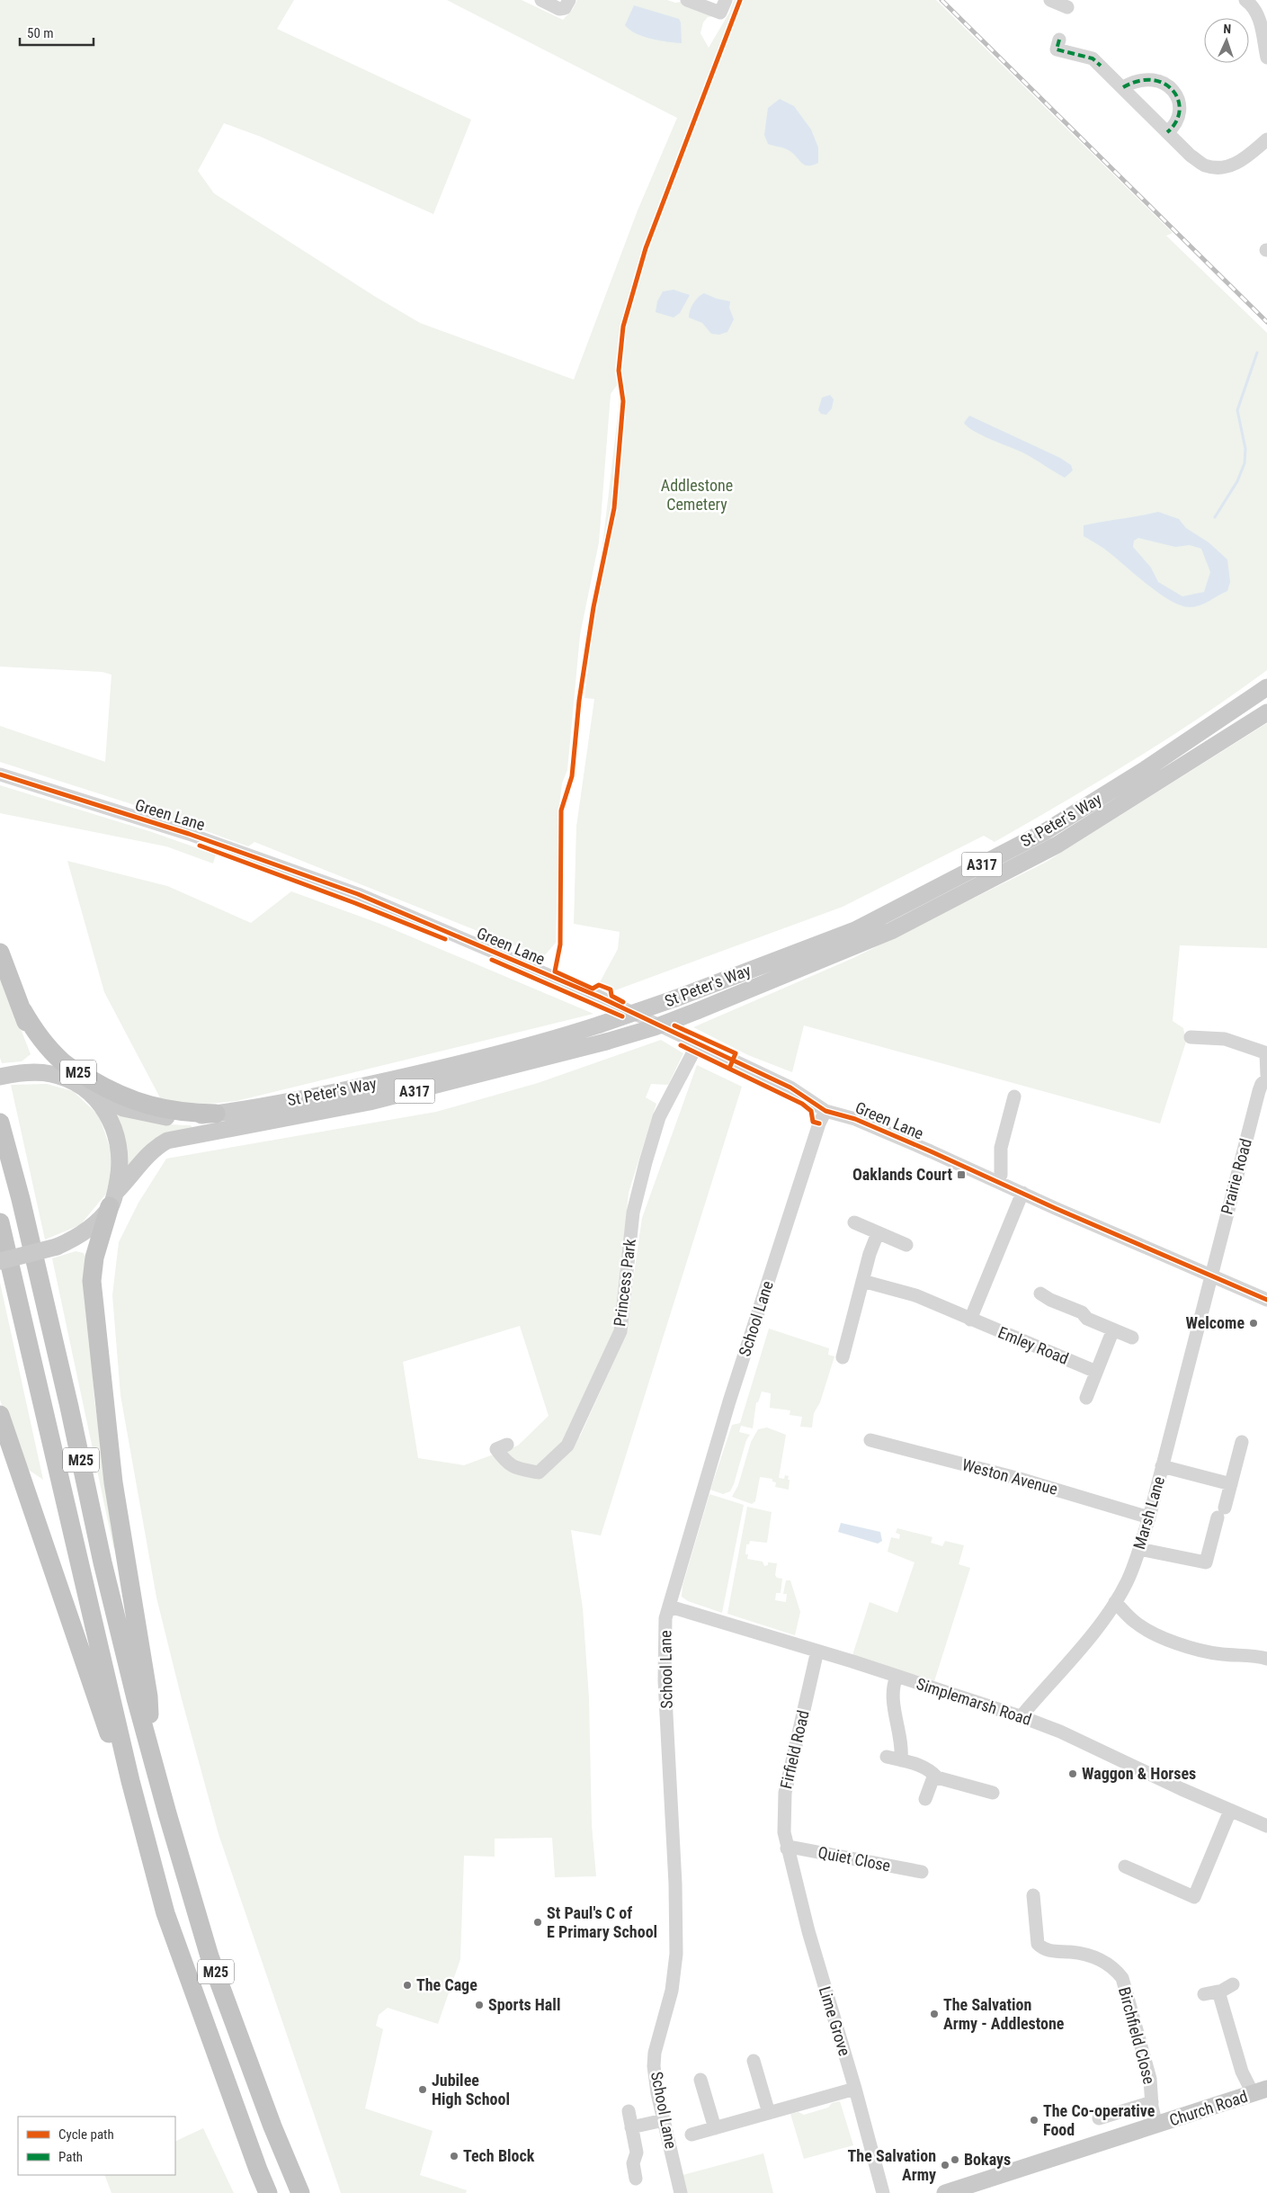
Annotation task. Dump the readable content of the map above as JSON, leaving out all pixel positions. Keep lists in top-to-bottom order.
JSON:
{
  "streets": {
    "highway": ["M25"],
    "main road": ["St Peter's Way", "A317", "Church Road"],
    "street": [
      "Green Lane",
      "Prairie Road",
      "Princess Park",
      "School Lane",
      "Emley Road",
      "Weston Avenue",
      "Marsh Lane",
      "Simplemarsh Road",
      "Firfield Road",
      "Quiet Close",
      "Lime Grove",
      "Birchfield Close"
    ]
  },
  "crossings": [
    ["Green Lane", "Prairie Road"],
    ["Green Lane", "Princess Park"],
    ["Green Lane", "School Lane"],
    ["Green Lane", "Marsh Lane"],
    ["St Peter's Way", "M25"],
    ["Prairie Road", "Marsh Lane"],
    ["School Lane", "Simplemarsh Road"],
    ["Weston Avenue", "Marsh Lane"],
    ["Marsh Lane", "Simplemarsh Road"],
    ["Simplemarsh Road", "Firfield Road"],
    ["Firfield Road", "Quiet Close"],
    ["Firfield Road", "Lime Grove"],
    ["Quiet Close", "Lime Grove"],
    ["Birchfield Close", "Church Road"]
  ],
  "parks": ["Addlestone Cemetery"],
  "places": {
    "transit": ["Oaklands Court"],
    "other": [
      "Welcome",
      "Waggon & Horses",
      "St Paul's C of E Primary School",
      "The Cage",
      "Sports Hall",
      "The Salvation Army - Addlestone",
      "Jubilee High School",
      "The Co-operative Food",
      "Tech Block",
      "Bokays",
      "The Salvation Army"
    ]
  },
  "legend": ["Cycle path", "Path"],
  "scale_bar": "50 m",
  "north": "top"
}
